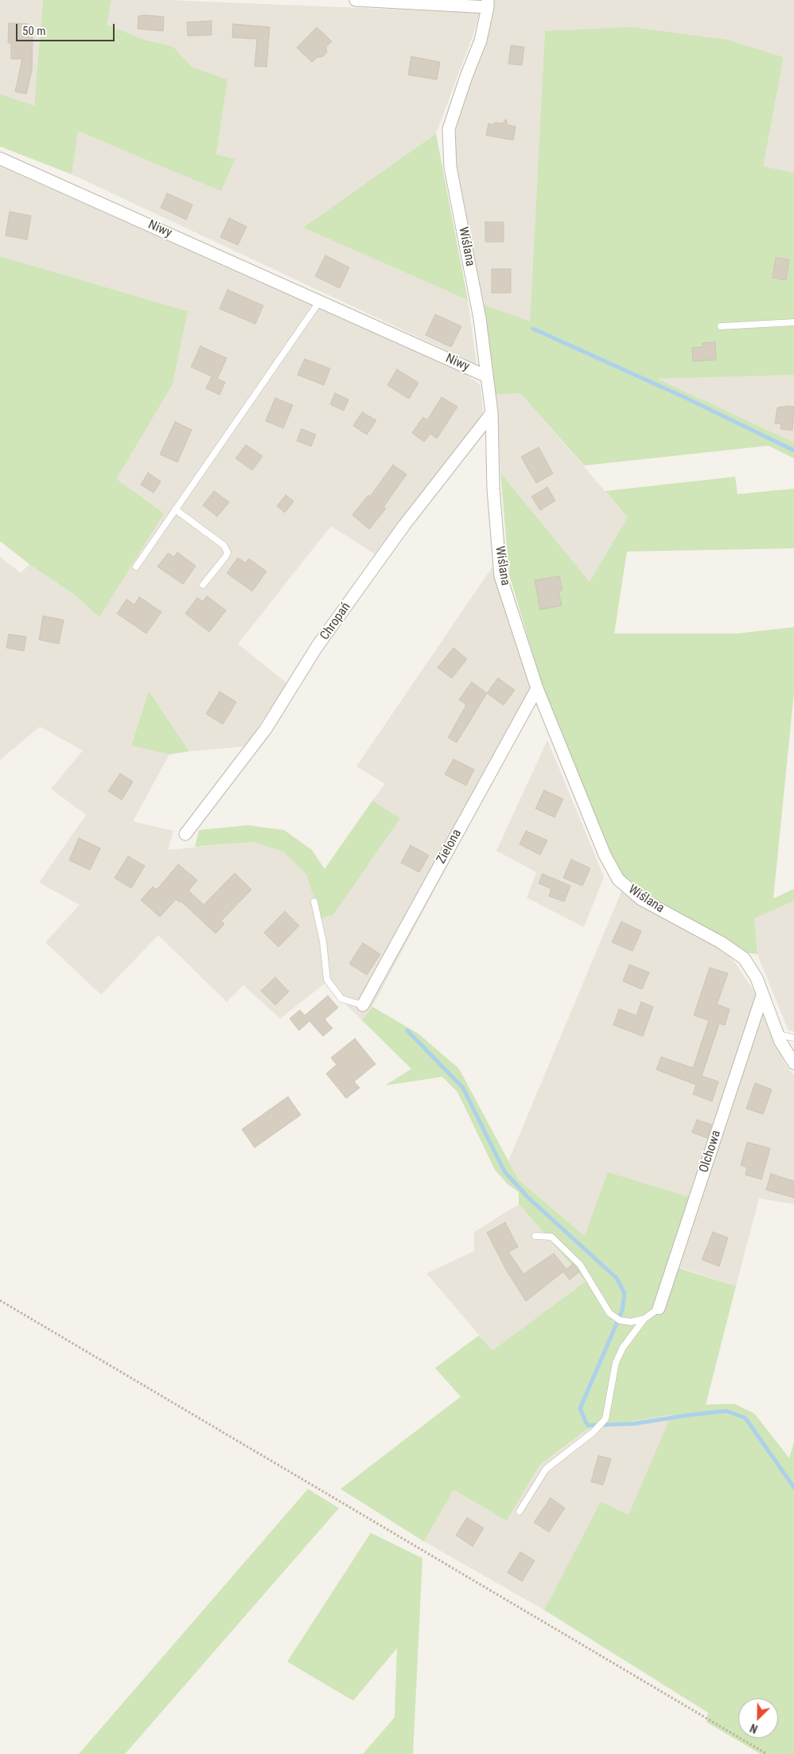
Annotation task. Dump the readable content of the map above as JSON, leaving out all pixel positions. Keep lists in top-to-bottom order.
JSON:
{
  "streets": {
    "street": [
      "Niwy",
      "Wiślana",
      "Chropań",
      "Zielona",
      "Olchowa"
    ]
  },
  "crossings": [
    ["Niwy", "Wiślana"],
    ["Wiślana", "Chropań"],
    ["Wiślana", "Zielona"],
    ["Wiślana", "Olchowa"]
  ],
  "scale_bar": "50 m",
  "north": "bottom left"
}
